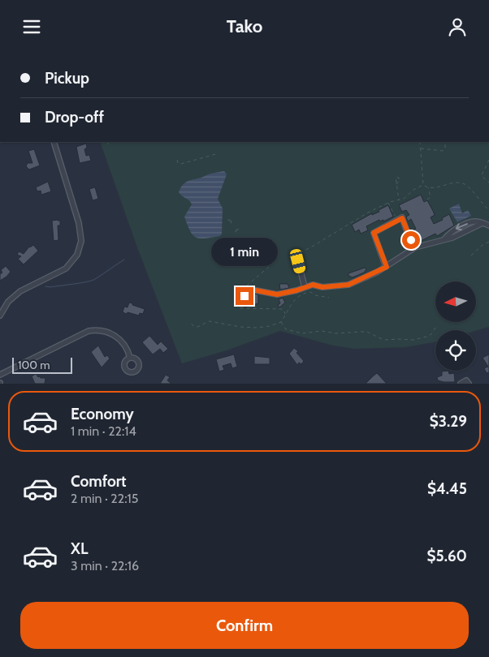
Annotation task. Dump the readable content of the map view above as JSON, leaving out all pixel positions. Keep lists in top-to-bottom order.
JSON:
{
  "scale_bar": "100 m",
  "north": "left",
  "page": {
    "header": "Tako",
    "banner": ["Pickup", "Drop-off"],
    "bubble": "1 min",
    "scale": "100 m",
    "list": [
      {
        "name": "Economy",
        "note": "1 min · 22:14",
        "value": "$3.29"
      },
      {
        "name": "Comfort",
        "note": "2 min · 22:15",
        "value": "$4.45"
      },
      {
        "name": "XL",
        "note": "3 min · 22:16",
        "value": "$5.60"
      }
    ],
    "buttons": "Confirm"
  }
}
